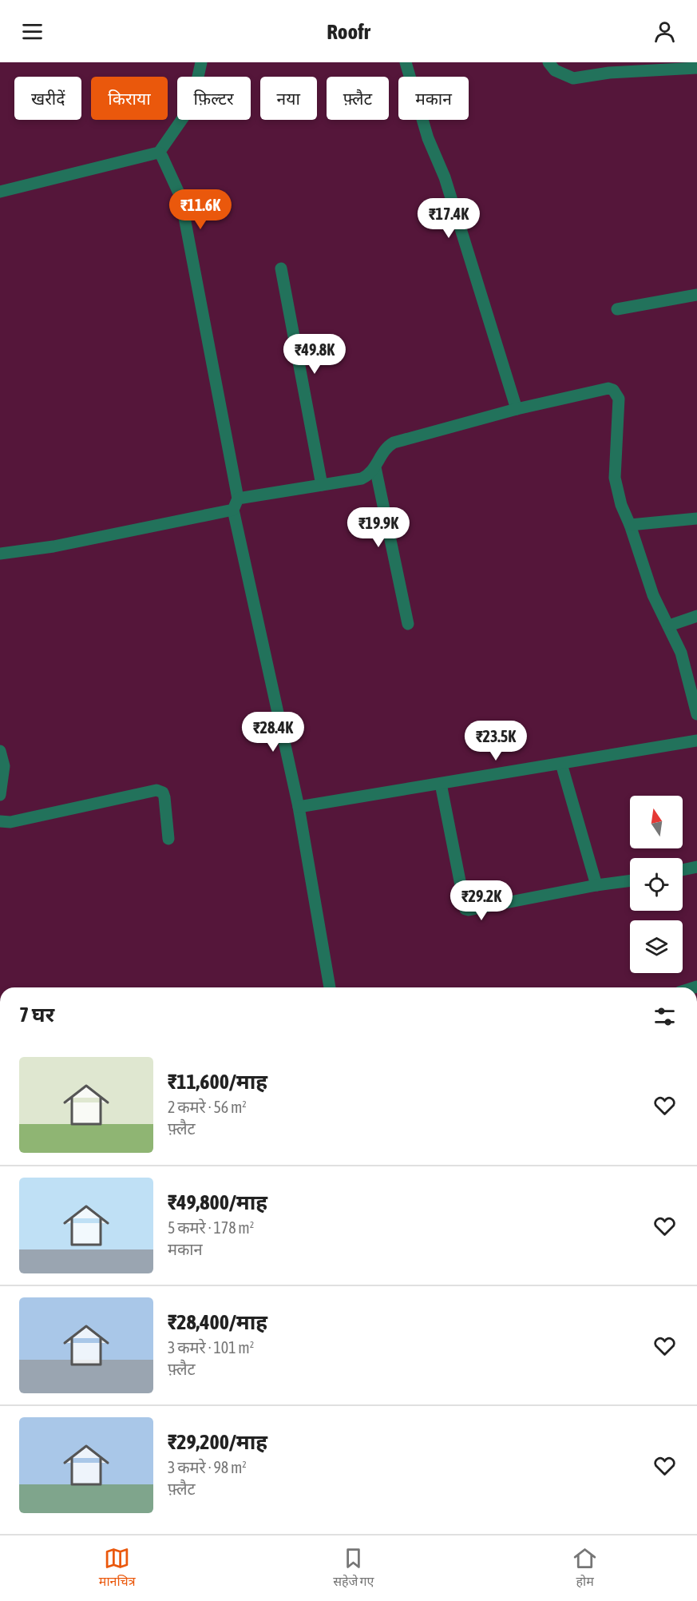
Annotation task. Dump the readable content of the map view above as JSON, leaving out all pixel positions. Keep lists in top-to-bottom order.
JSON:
{
  "north": "top",
  "page": {
    "header": "Roofr",
    "chip": [
      "खरीदें",
      "किराया",
      "फ़िल्टर",
      "नया",
      "फ़्लैट",
      "मकान"
    ],
    "price": [
      "₹11.6K",
      "₹17.4K",
      "₹49.8K",
      "₹19.9K",
      "₹28.4K",
      "₹23.5K",
      "₹29.2K"
    ],
    "heading": "7 घर",
    "list": [
      {
        "name": "₹11,600/माह",
        "note": "2 कमरे · 56 m² · फ़्लैट"
      },
      {
        "name": "₹49,800/माह",
        "note": "5 कमरे · 178 m² · मकान"
      },
      {
        "name": "₹28,400/माह",
        "note": "3 कमरे · 101 m² · फ़्लैट"
      },
      {
        "name": "₹29,200/माह",
        "note": "3 कमरे · 98 m² · फ़्लैट"
      }
    ],
    "tabs": ["मानचित्र", "सहेजे गए", "होम"]
  }
}
